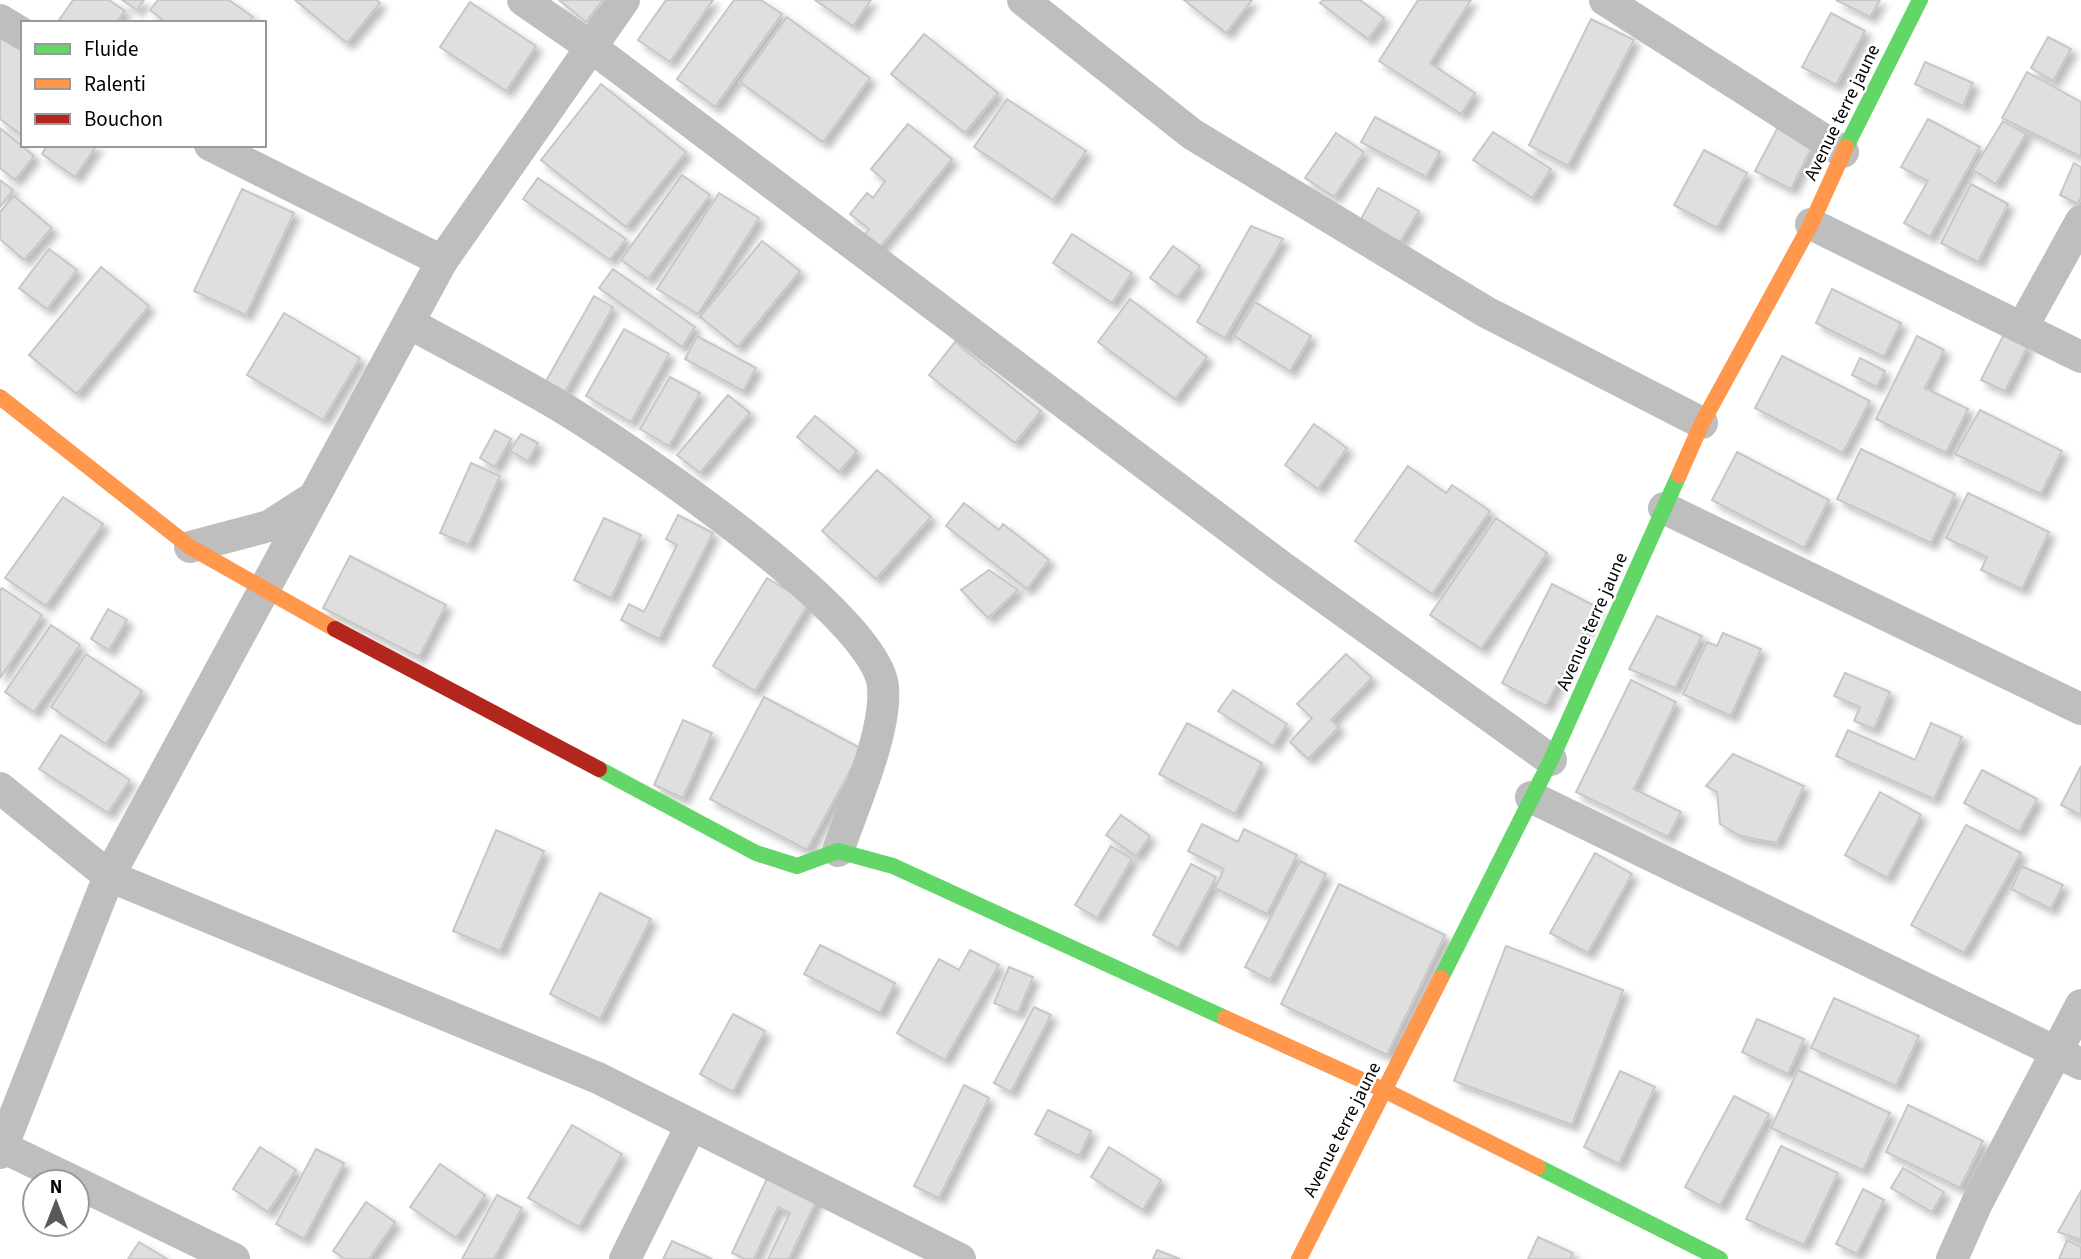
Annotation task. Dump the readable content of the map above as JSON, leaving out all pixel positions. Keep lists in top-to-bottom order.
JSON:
{
  "streets": {
    "street": ["Avenue terre jaune"]
  },
  "legend": ["Fluide", "Ralenti", "Bouchon"],
  "north": "top"
}
